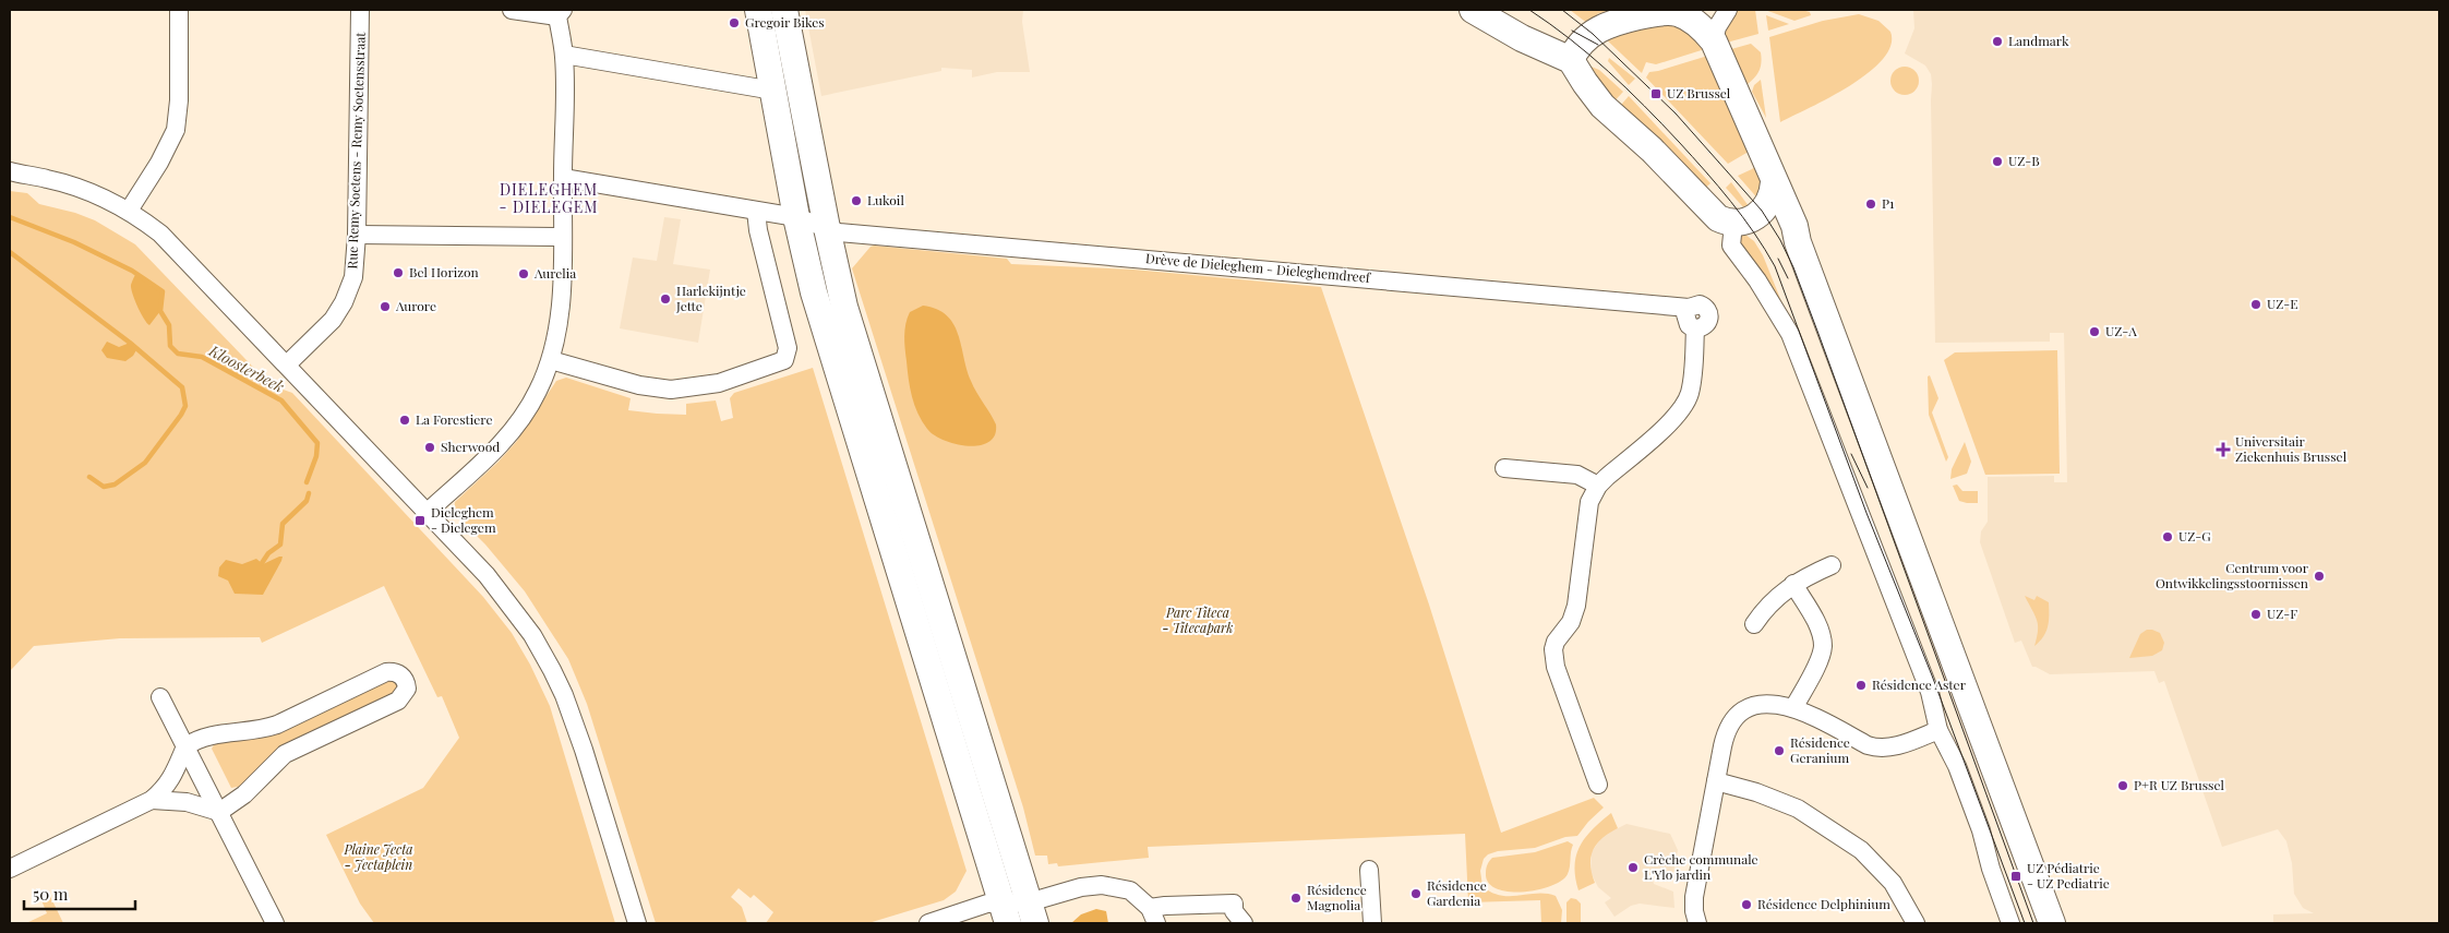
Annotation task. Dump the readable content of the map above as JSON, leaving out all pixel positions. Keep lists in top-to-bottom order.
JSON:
{
  "streets": {
    "street": ["Rue Remy Soetens - Remy Soetensstraat", "Drève de Dieleghem - Dieleghemdreef"]
  },
  "districts": ["DIELEGHEM - DIELEGEM"],
  "water": ["Kloosterbeek"],
  "parks": ["Parc Titeca - Titecapark", "Plaine Jecta - Jectaplein"],
  "places": {
    "other": [
      "Gregoir Bikes",
      "Landmark",
      "UZ-B",
      "Lukoil",
      "P1",
      "Bel Horizon",
      "Aurelia",
      "Harlekijntje Jette",
      "UZ-E",
      "Aurore",
      "UZ-A",
      "La Forestiere",
      "Sherwood",
      "UZ-G",
      "Centrum voor Ontwikkelingsstoornissen",
      "UZ-F",
      "Résidence Aster",
      "Résidence Geranium",
      "P+R UZ Brussel",
      "Crèche communale L'Ylo jardin",
      "Résidence Gardenia",
      "Résidence Magnolia",
      "Résidence Delphinium"
    ],
    "transit": ["UZ Brussel", "Dieleghem - Dielegem", "UZ Pédiatrie - UZ Pediatrie"],
    "health": ["Universitair Ziekenhuis Brussel"]
  },
  "scale_bar": "50 m"
}
